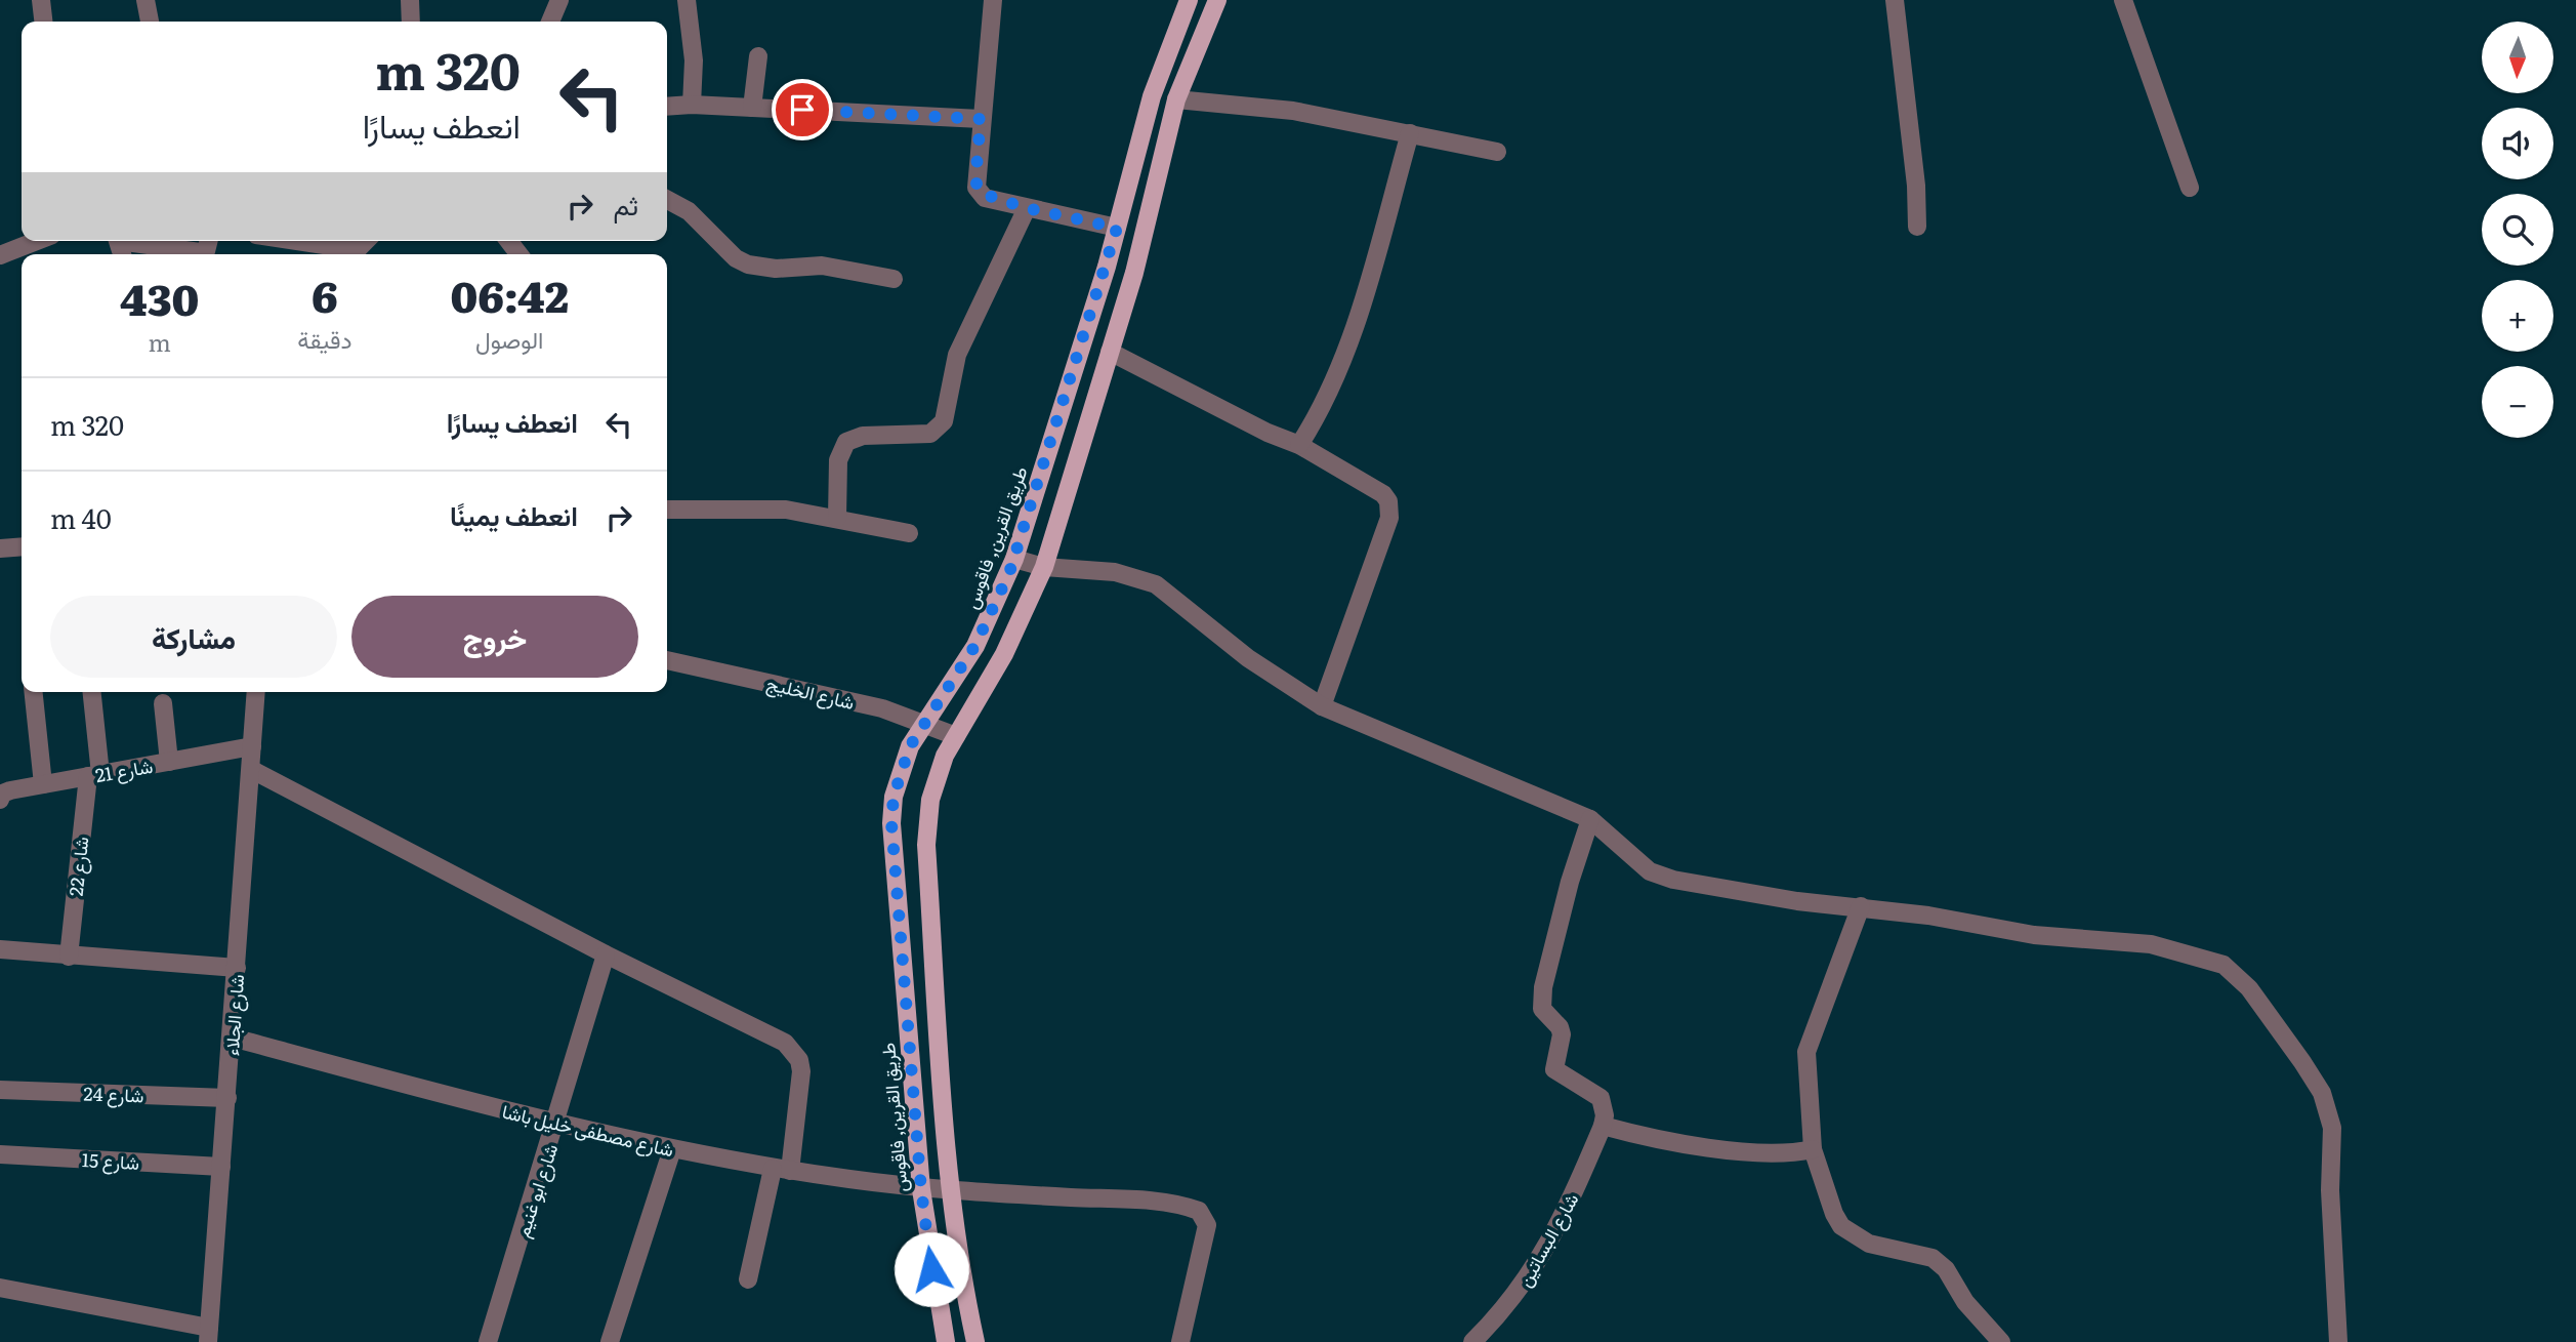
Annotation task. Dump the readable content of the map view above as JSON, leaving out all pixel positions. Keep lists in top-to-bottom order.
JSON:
{
  "streets": {
    "main road": ["طريق القرين, فاقوس"],
    "street": [
      "شارع الخليج",
      "شارع 21",
      "شارع 22",
      "شارع الجلاء",
      "شارع 24",
      "شارع مصطفى خليل باشا",
      "شارع 15",
      "شارع ابو غنيم",
      "شارع البساتين"
    ]
  },
  "crossings": [
    ["طريق القرين, فاقوس", "شارع الخليج"],
    ["طريق القرين, فاقوس", "شارع مصطفى خليل باشا"],
    ["شارع 21", "شارع 22"],
    ["شارع 21", "شارع الجلاء"],
    ["شارع الجلاء", "شارع 24"],
    ["شارع الجلاء", "شارع مصطفى خليل باشا"],
    ["شارع الجلاء", "شارع 15"],
    ["شارع مصطفى خليل باشا", "شارع ابو غنيم"]
  ],
  "north": "bottom",
  "page": {
    "map_buttons": ["+", "−"],
    "turn": ["320 m", "انعطف يسارًا"],
    "then": "ثم",
    "eta": [
      "06:42",
      "الوصول",
      "6",
      "دقيقة",
      "430",
      "m"
    ],
    "list": [
      {
        "name": "انعطف يسارًا",
        "value": "320 m"
      },
      {
        "name": "انعطف يمينًا",
        "value": "40 m"
      }
    ],
    "buttons": ["خروج", "مشاركة"]
  }
}
